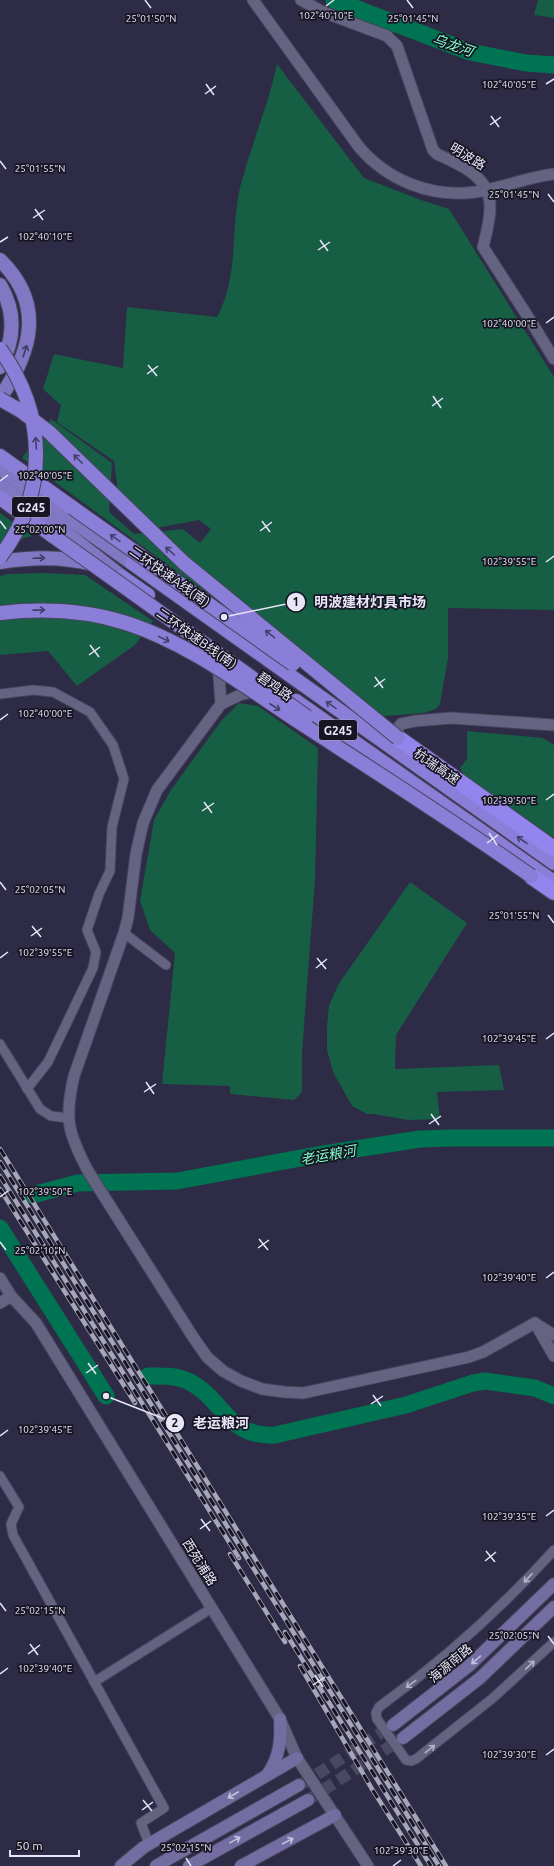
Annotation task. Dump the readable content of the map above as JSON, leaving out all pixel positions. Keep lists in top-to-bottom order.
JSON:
{
  "streets": {
    "highway": [
      "G245",
      "二环快速A线(南)",
      "二环快速B线(南)",
      "碧鸡路",
      "杭瑞高速"
    ],
    "main road": ["海源南路"],
    "street": ["明波路", "西苑浦路"]
  },
  "crossings": [
    ["二环快速A线(南)", "碧鸡路"],
    ["二环快速A线(南)", "杭瑞高速"],
    ["碧鸡路", "杭瑞高速"]
  ],
  "water": ["乌龙河", "老运粮河"],
  "places": ["明波建材灯具市场", "老运粮河"],
  "scale_bar": "50 m",
  "coordinates": [
    "102°40'10\"E",
    "25°01'50\"N",
    "25°01'45\"N",
    "102°40'05\"E",
    "25°01'55\"N",
    "102°40'00\"E",
    "25°02'00\"N",
    "102°39'55\"E",
    "102°39'50\"E",
    "25°02'05\"N",
    "102°39'45\"E",
    "25°02'10\"N",
    "102°39'40\"E",
    "102°39'35\"E",
    "25°02'15\"N",
    "102°39'30\"E"
  ]
}
